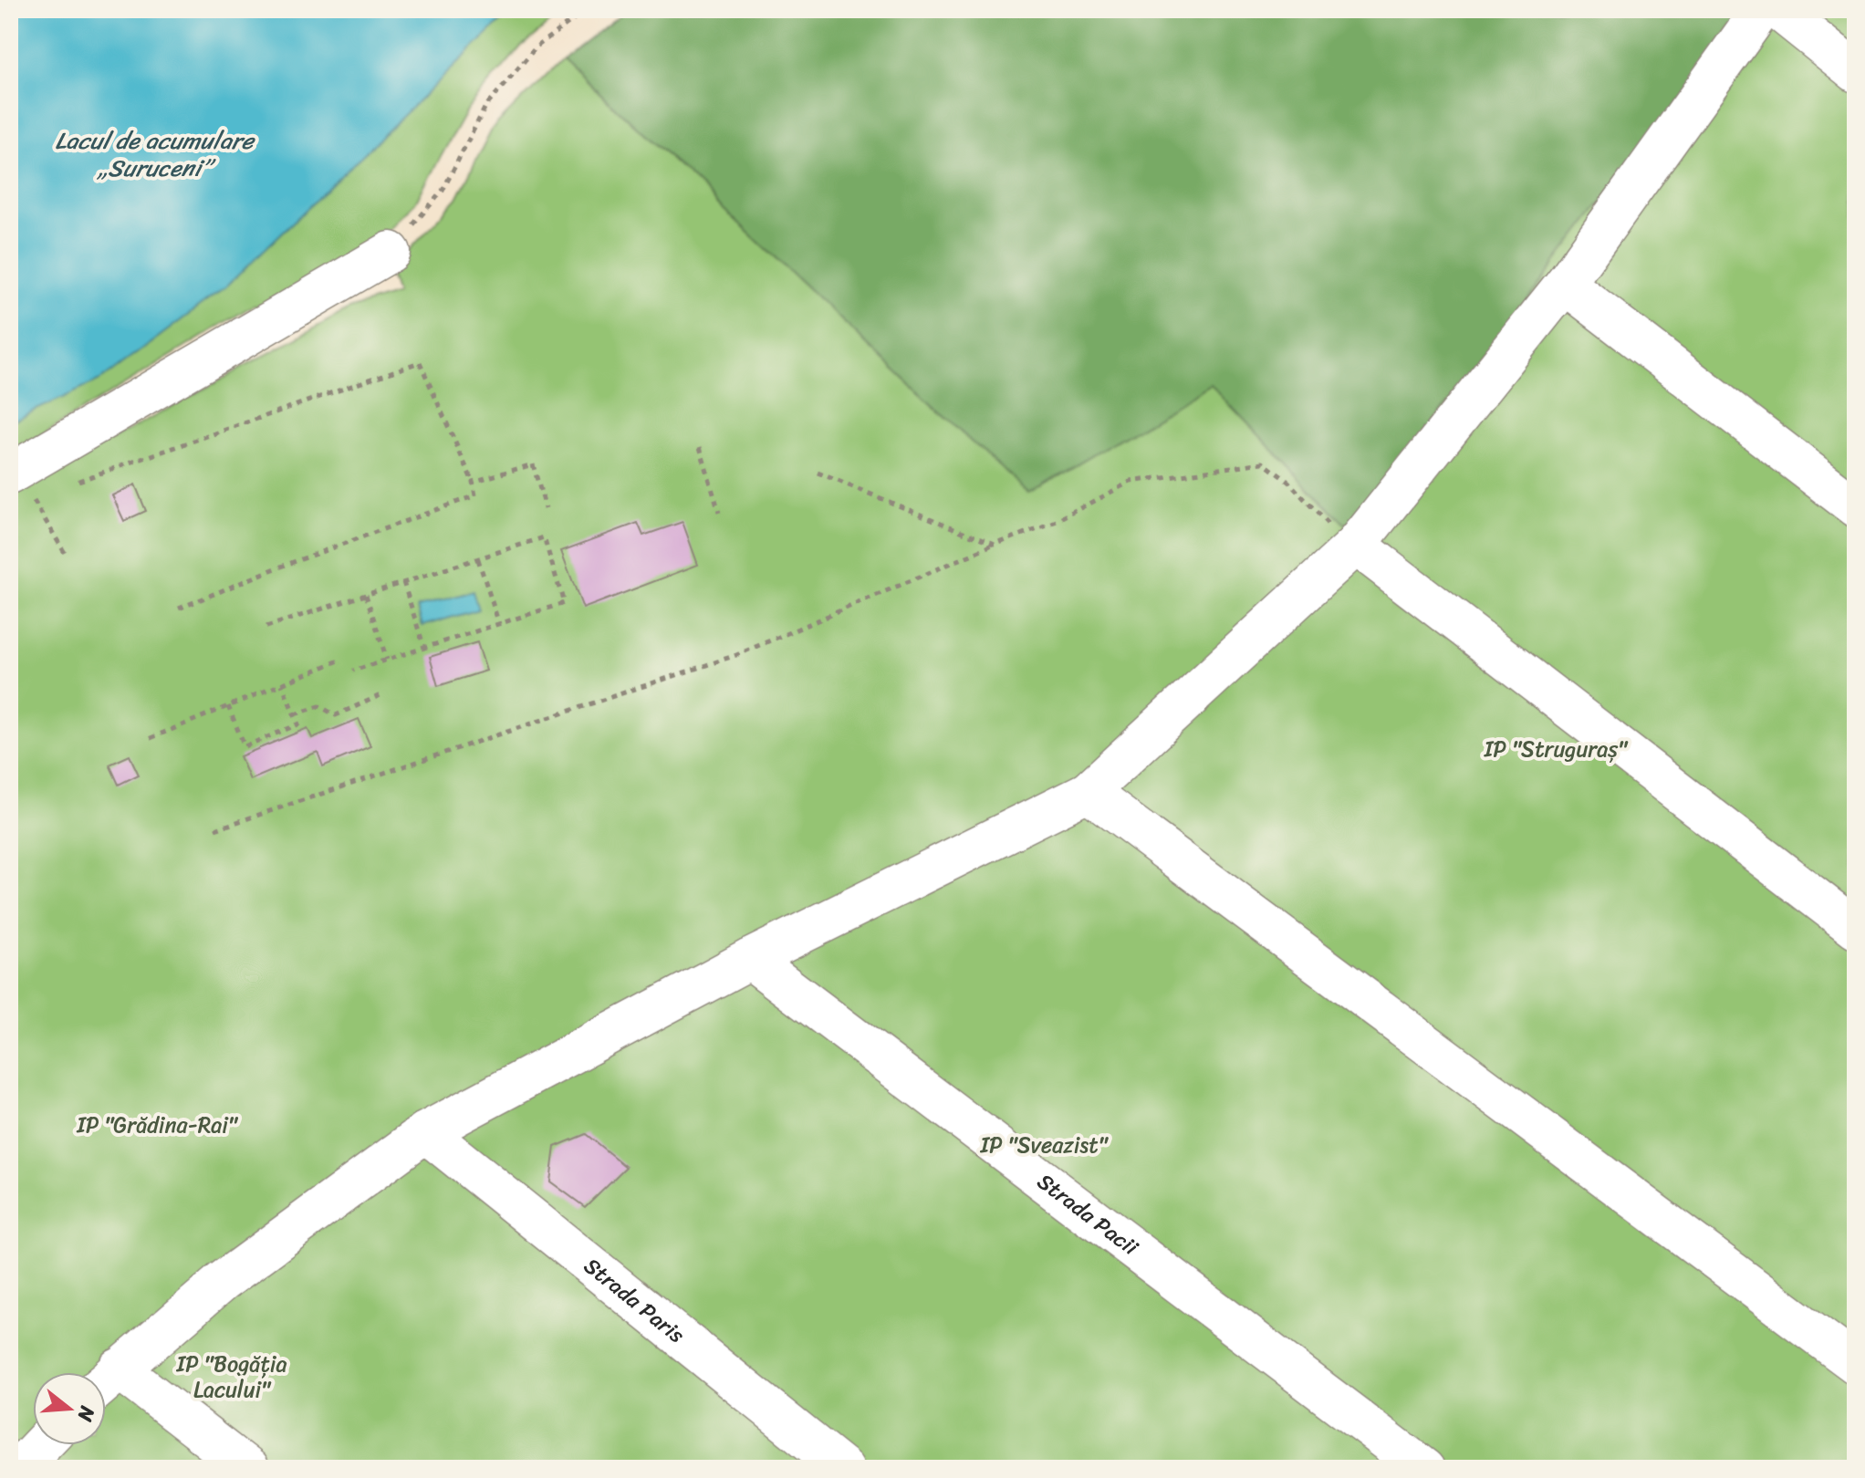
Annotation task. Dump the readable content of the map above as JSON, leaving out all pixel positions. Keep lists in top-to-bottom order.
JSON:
{
  "streets": {
    "street": ["Strada Pacii", "Strada Paris"]
  },
  "water": ["Lacul de acumulare „Suruceni”"],
  "parks": [
    "IP \"Struguraș\"",
    "IP \"Grădina-Rai\"",
    "IP \"Sveazist\"",
    "IP \"Bogăția Lacului\""
  ],
  "north": "right"
}
